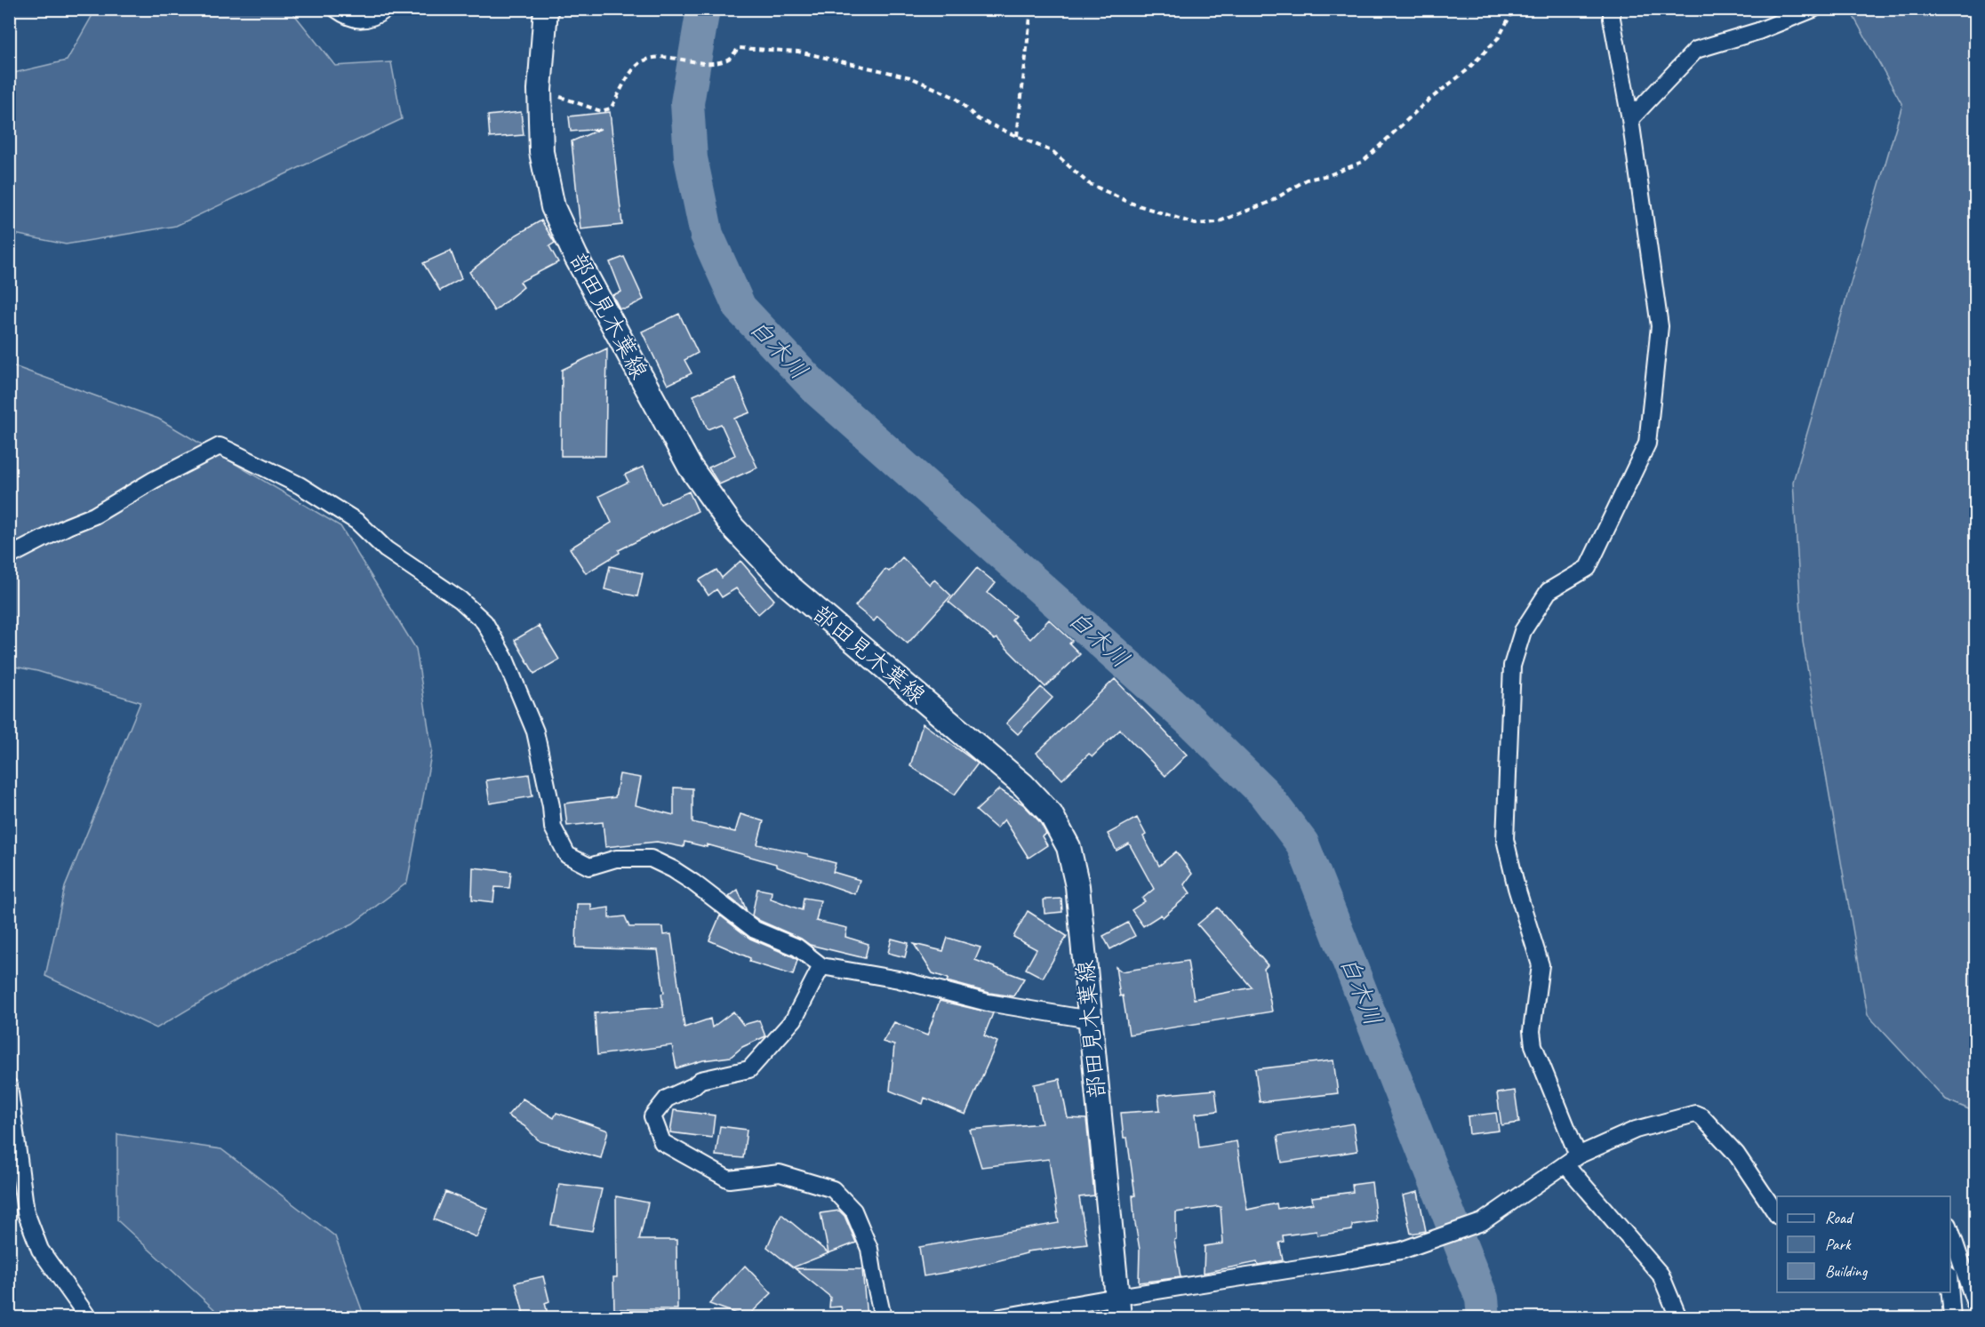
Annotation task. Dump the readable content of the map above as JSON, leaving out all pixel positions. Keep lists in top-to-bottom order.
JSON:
{
  "streets": {
    "main road": ["部田見木葉線"]
  },
  "water": ["白木川"],
  "legend": ["Road", "Park", "Building"]
}
